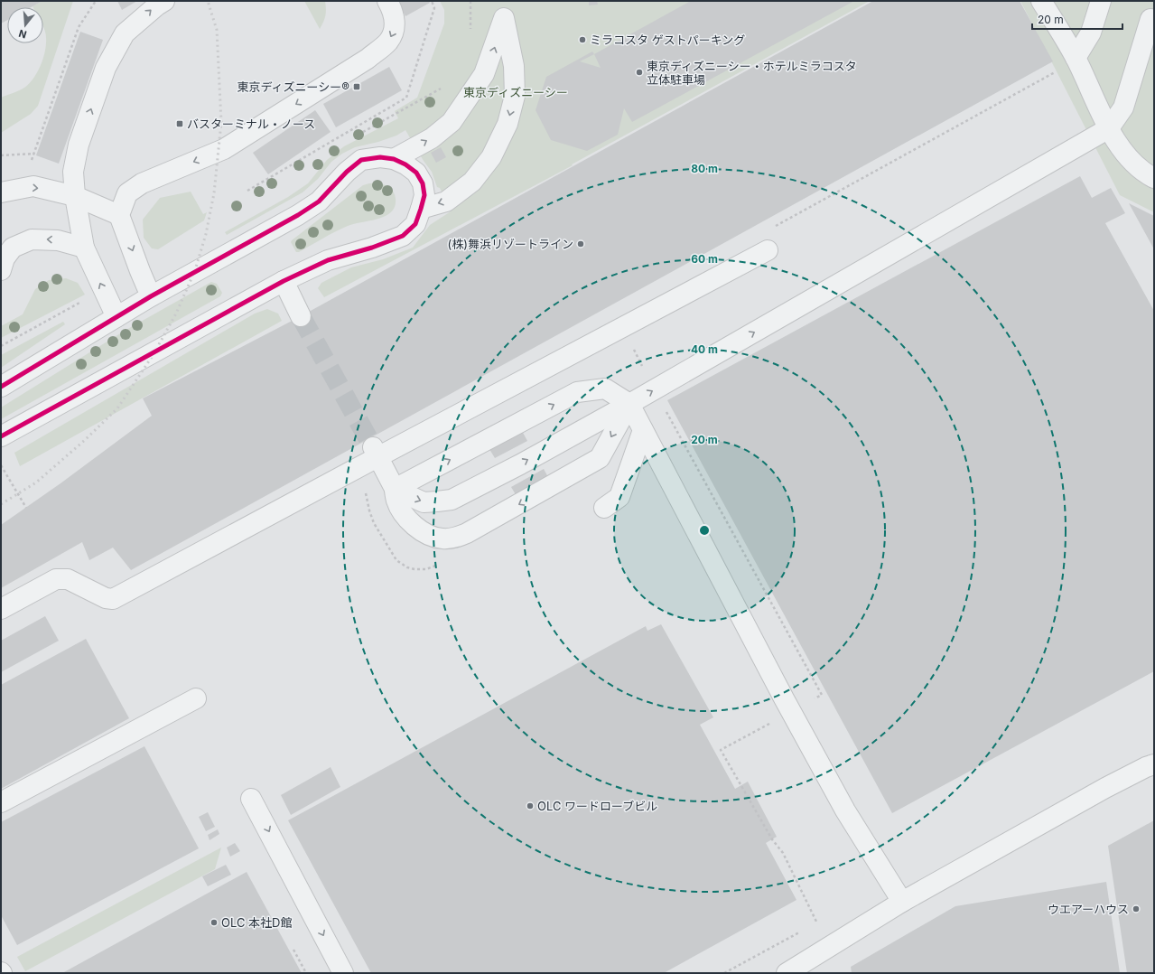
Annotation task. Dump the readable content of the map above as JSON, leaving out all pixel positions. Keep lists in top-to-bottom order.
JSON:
{
  "parks": ["東京ディズニーシー"],
  "places": {
    "other": [
      "ミラコスタ ゲストパーキング",
      "東京ディズニーシー・ホテルミラコスタ 立体駐車場",
      "(株)舞浜リゾートライン",
      "OLC ワードローブビル",
      "ウエアーハウス",
      "OLC 本社D館"
    ],
    "transit": ["東京ディズニーシー®", "バスターミナル・ノース"]
  },
  "scale_bar": "20 m",
  "north": "bottom",
  "rings": [
    "80 m",
    "60 m",
    "40 m",
    "20 m"
  ]
}
